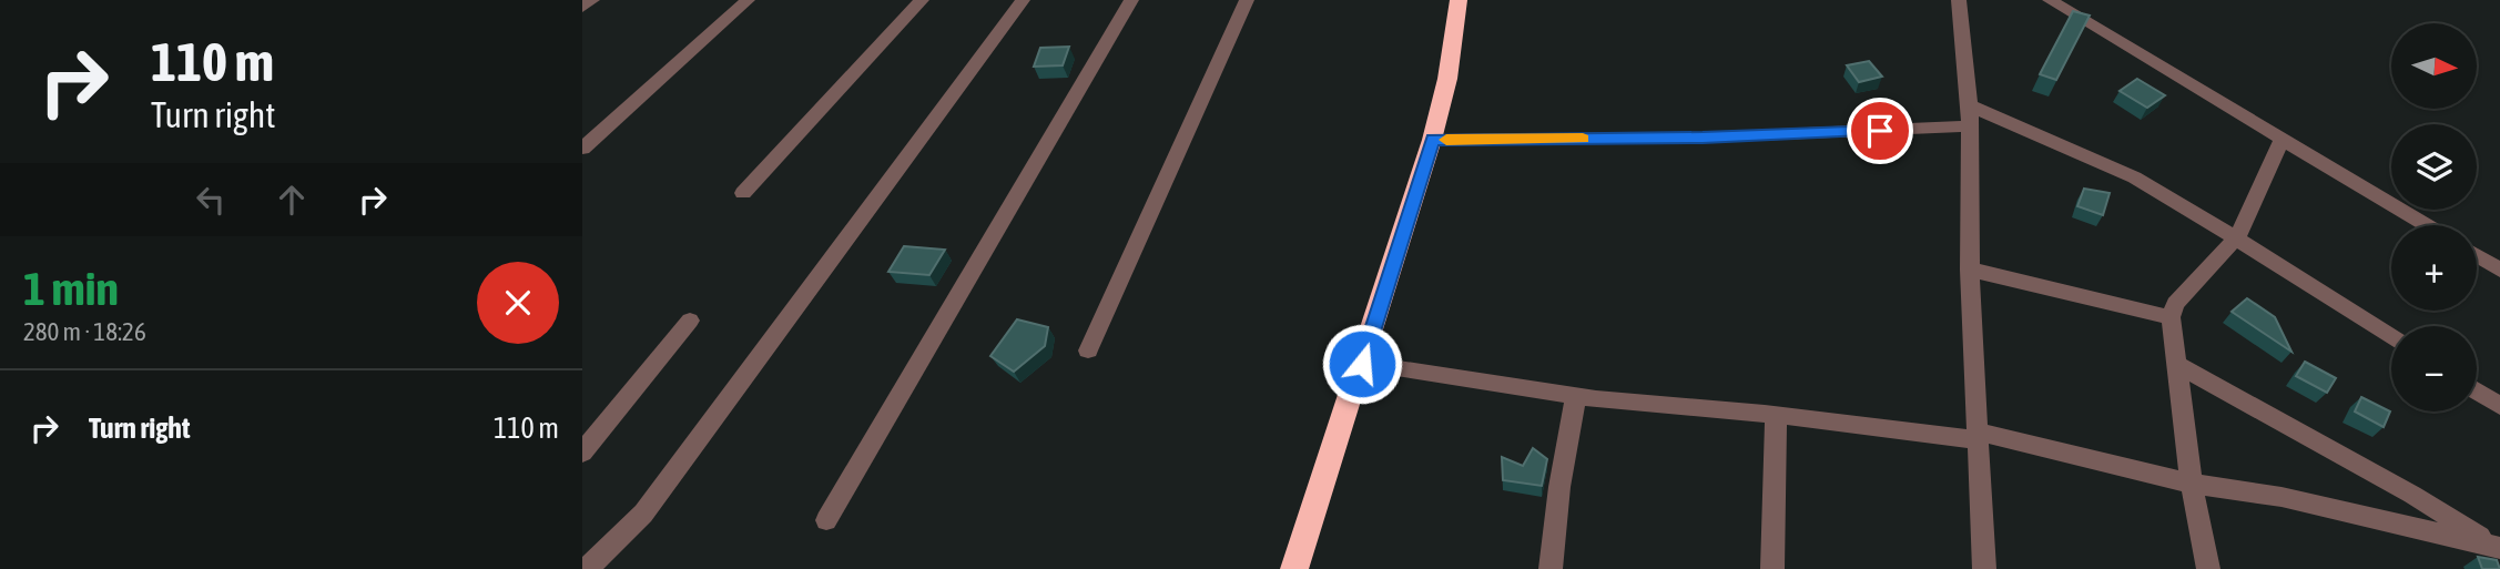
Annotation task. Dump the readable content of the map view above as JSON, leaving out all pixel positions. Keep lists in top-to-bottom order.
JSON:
{
  "north": "right",
  "page": {
    "turn": ["110 m", "Turn right"],
    "map_buttons": ["+", "−"],
    "heading": ["1 min", "280 m · 18:26"],
    "list": [
      {
        "name": "Turn right",
        "value": "110 m"
      }
    ]
  }
}
